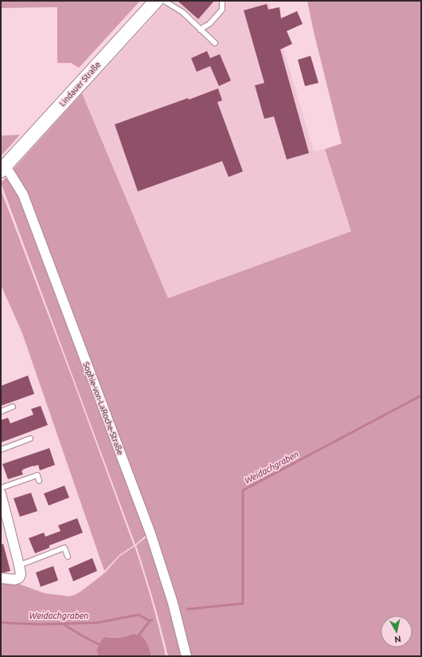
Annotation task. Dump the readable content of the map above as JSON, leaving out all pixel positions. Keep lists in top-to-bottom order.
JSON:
{
  "streets": {
    "main road": ["Lindauer Straße"],
    "street": ["Sophie-von-LaRoche-Straße"]
  },
  "crossings": [
    ["Lindauer Straße", "Sophie-von-LaRoche-Straße"]
  ],
  "water": ["Weidachgraben"],
  "north": "bottom"
}
